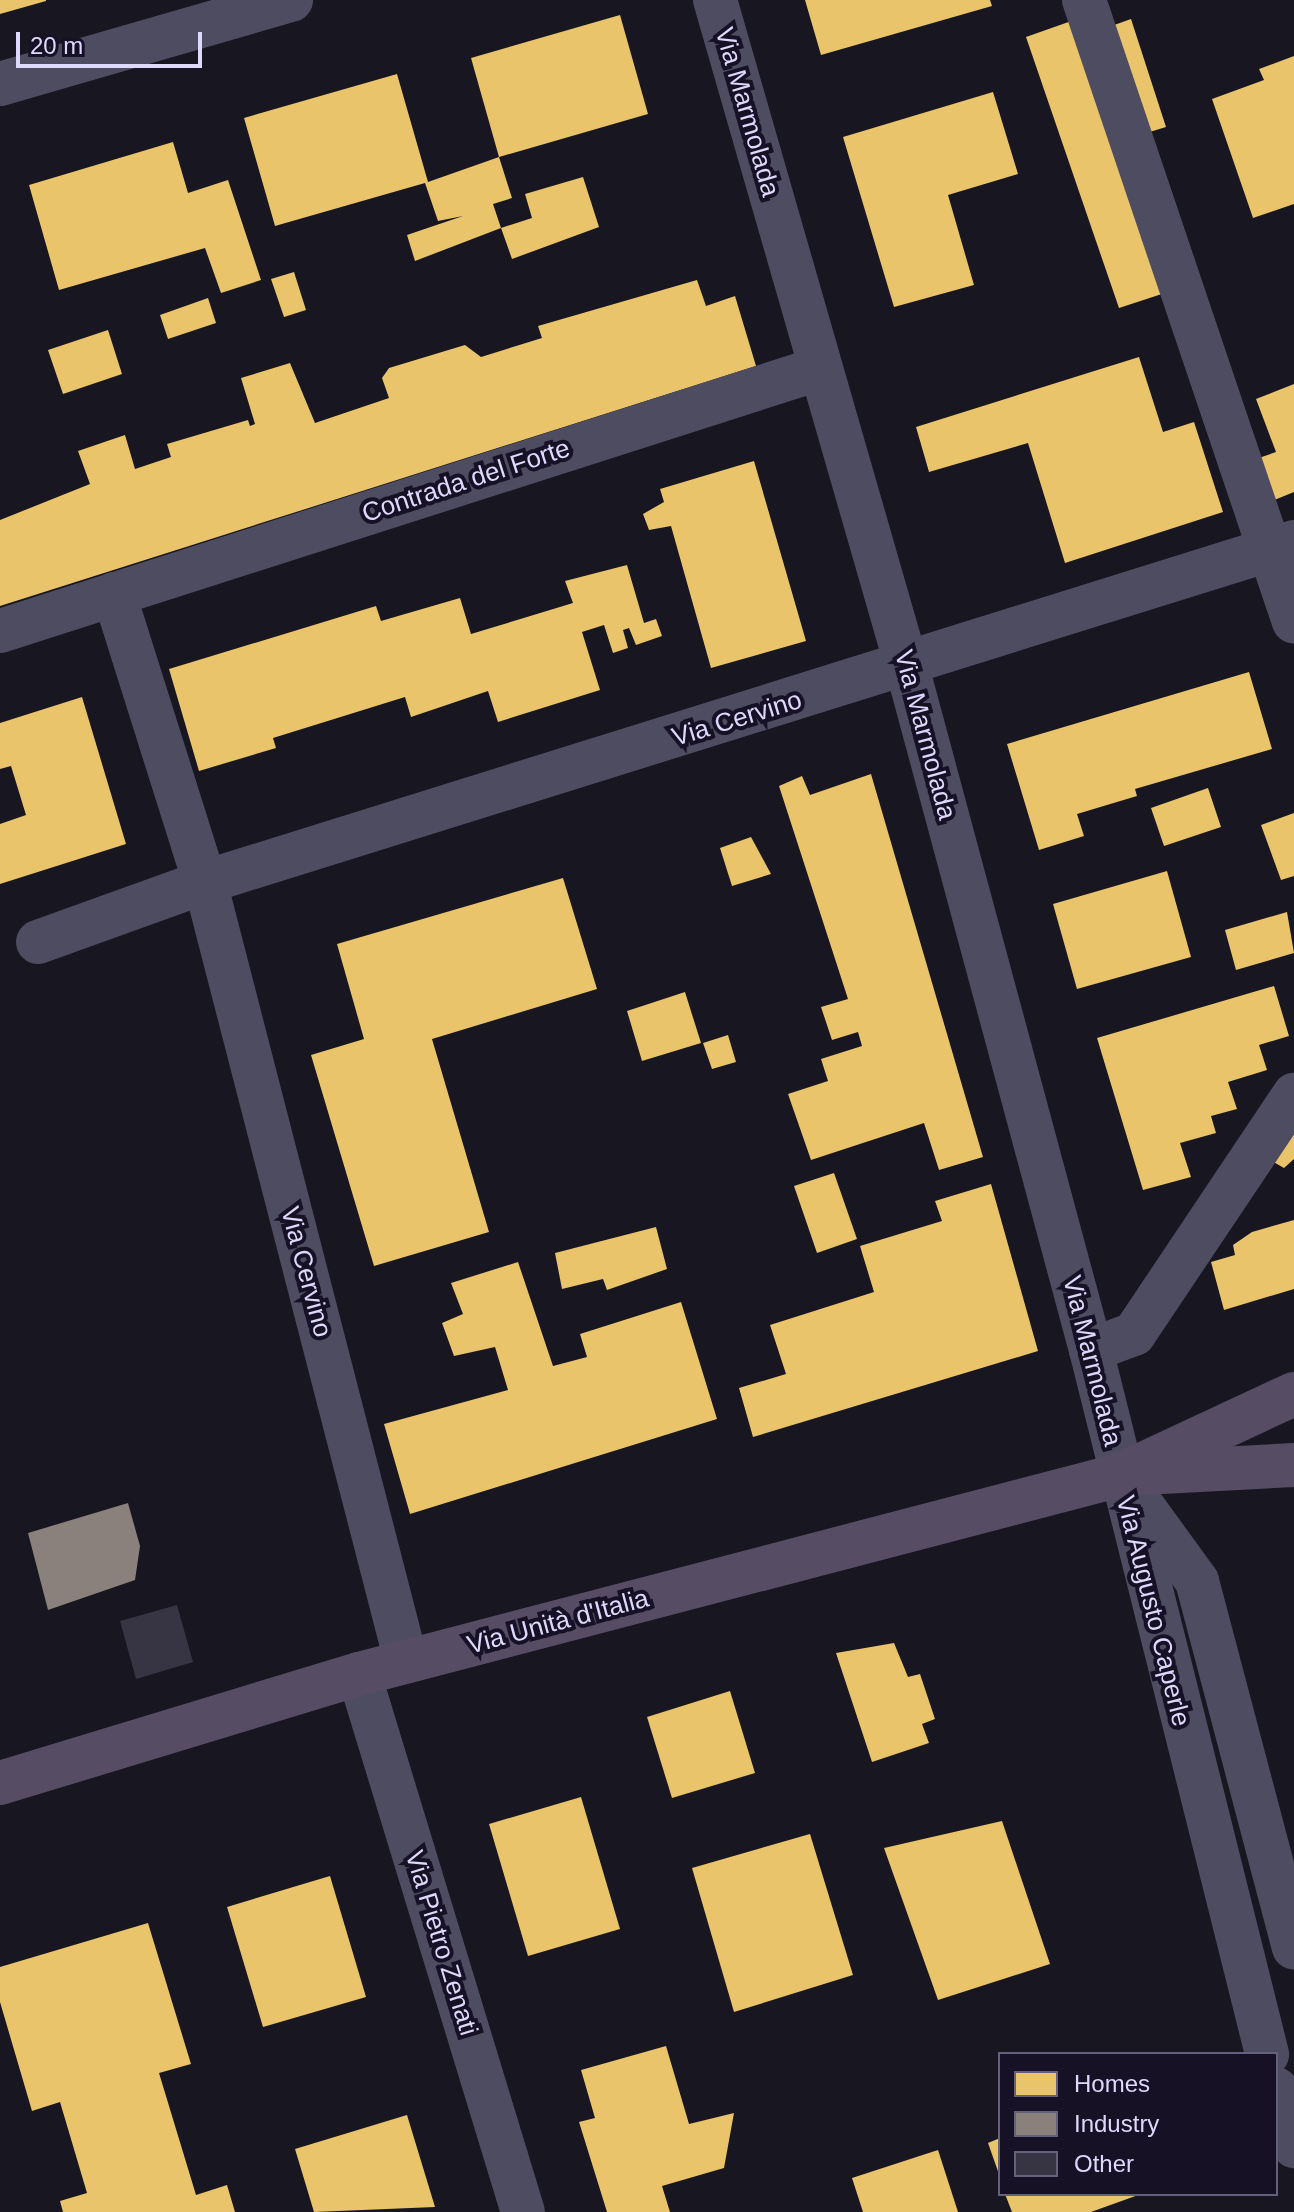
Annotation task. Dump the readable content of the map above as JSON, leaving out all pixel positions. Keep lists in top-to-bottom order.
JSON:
{
  "streets": {
    "main road": ["Via Unità d'Italia"],
    "street": [
      "Via Marmolada",
      "Contrada del Forte",
      "Via Cervino",
      "Via Augusto Caperle",
      "Via Pietro Zenati"
    ]
  },
  "crossings": [
    ["Via Marmolada", "Contrada del Forte"],
    ["Via Marmolada", "Via Cervino"],
    ["Via Marmolada", "Via Augusto Caperle"],
    ["Via Marmolada", "Via Unità d'Italia"],
    ["Via Cervino", "Via Unità d'Italia"],
    ["Via Augusto Caperle", "Via Unità d'Italia"],
    ["Via Unità d'Italia", "Via Pietro Zenati"]
  ],
  "legend": ["Homes", "Industry", "Other"],
  "scale_bar": "20 m"
}
